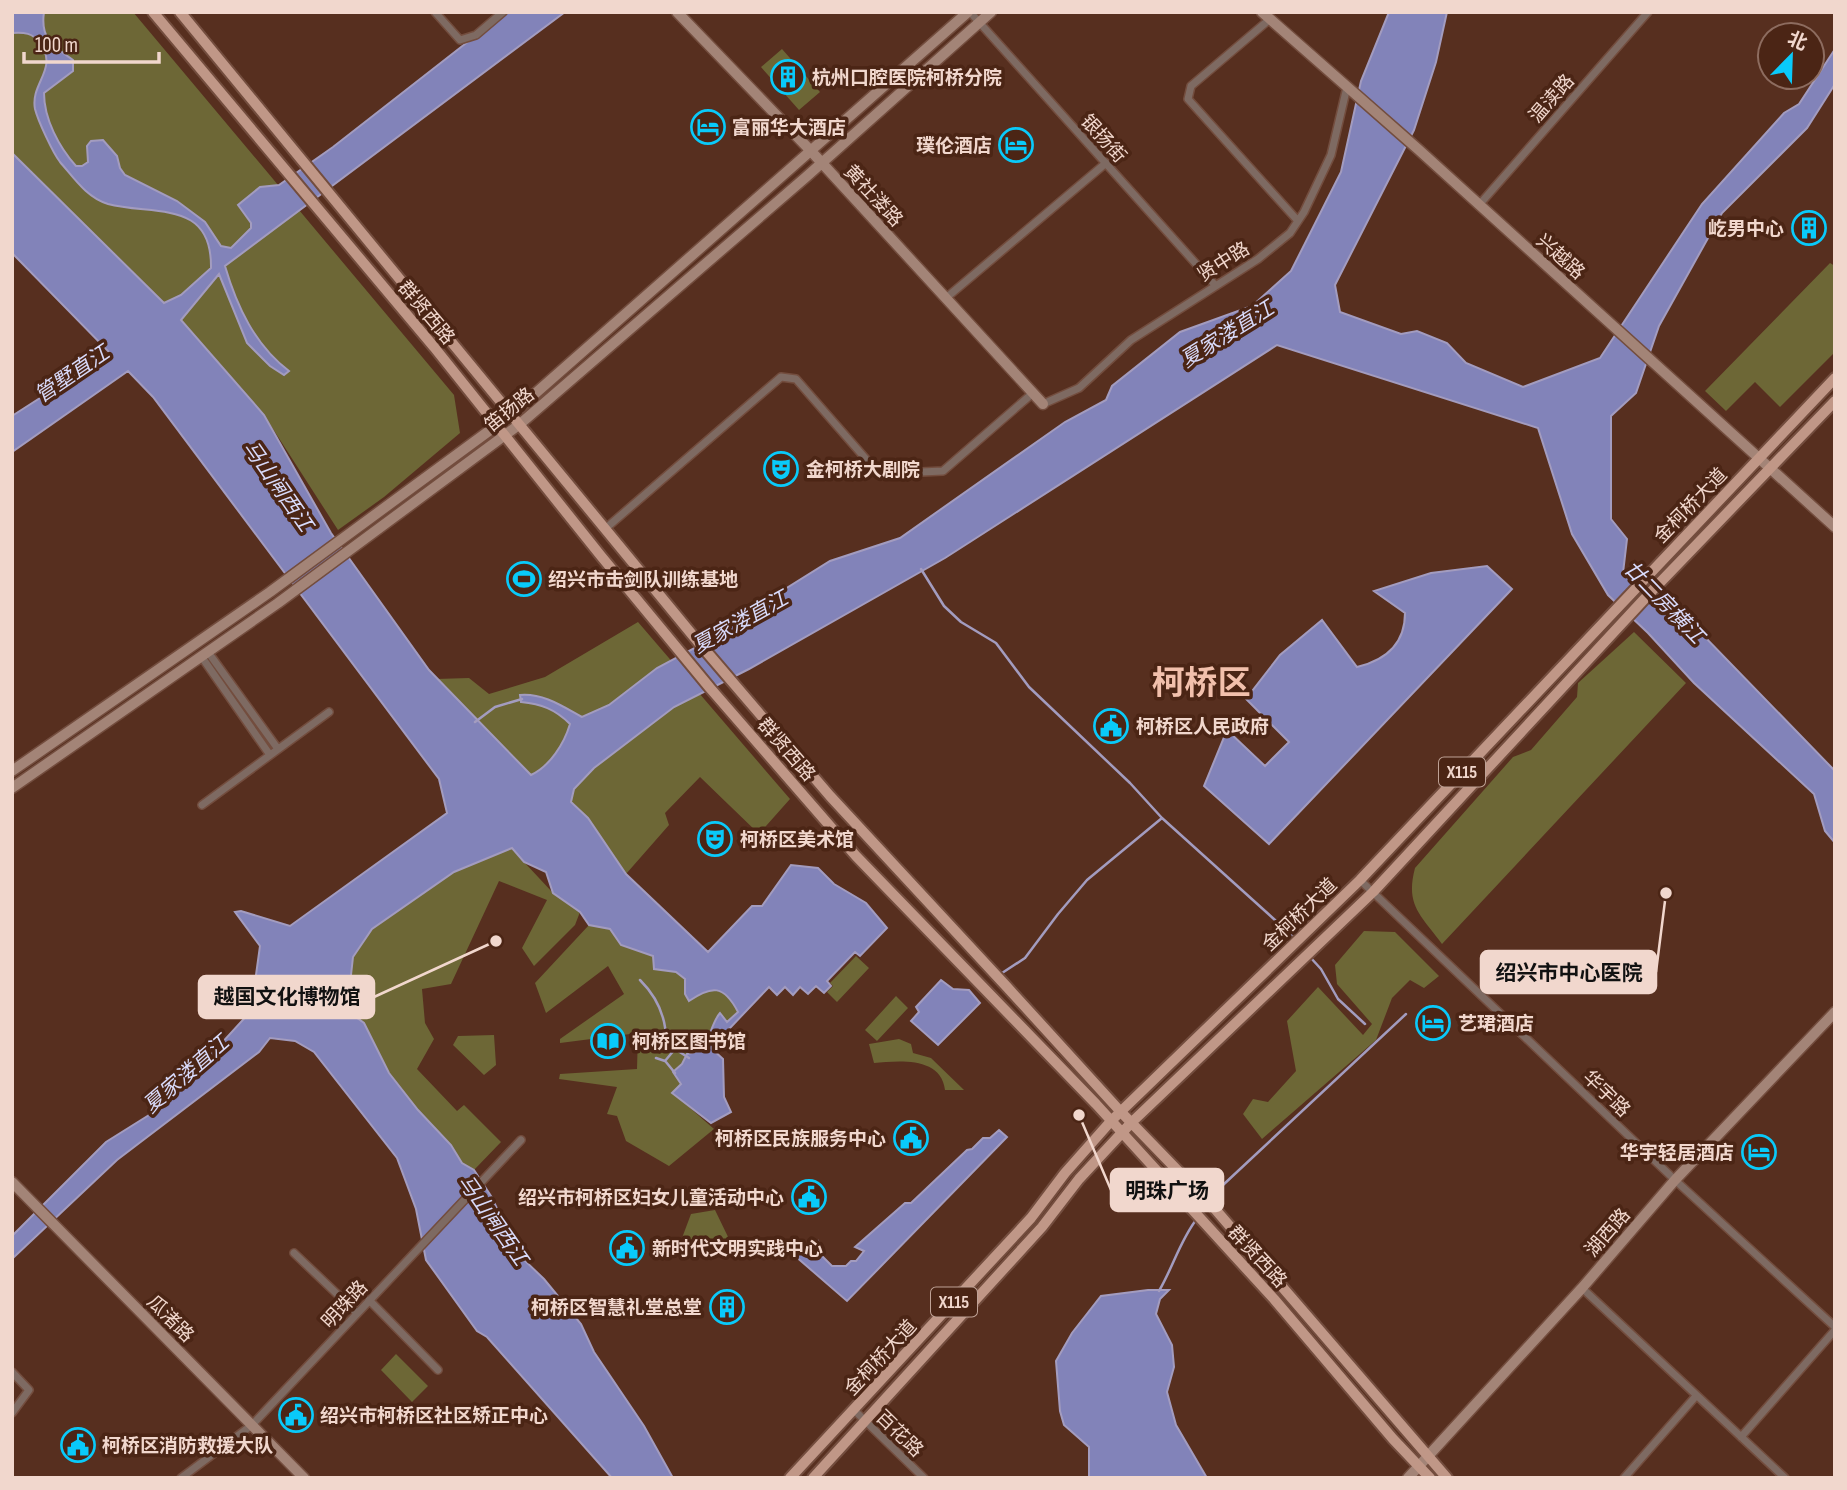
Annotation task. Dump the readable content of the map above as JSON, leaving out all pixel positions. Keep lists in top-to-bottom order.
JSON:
{
  "streets": {
    "main road": ["群贤西路", "金柯桥大道", "X115"],
    "street": [
      "温渎路",
      "银扬街",
      "黄社溇路",
      "兴越路",
      "贤中路",
      "笛扬路",
      "华宇路",
      "湖西路",
      "明珠路",
      "瓜渚路",
      "百花路"
    ]
  },
  "crossings": [
    ["温渎路", "兴越路"],
    ["银扬街", "贤中路"],
    ["银扬街", "笛扬路"],
    ["黄社溇路", "贤中路"],
    ["黄社溇路", "笛扬路"],
    ["兴越路", "贤中路"],
    ["兴越路", "金柯桥大道"],
    ["群贤西路", "笛扬路"],
    ["群贤西路", "金柯桥大道"],
    ["群贤西路", "湖西路"],
    ["金柯桥大道", "华宇路"],
    ["金柯桥大道", "百花路"],
    ["华宇路", "湖西路"],
    ["明珠路", "瓜渚路"]
  ],
  "districts": ["柯桥区"],
  "water": [
    "夏家溇直江",
    "管墅直江",
    "马山闸西江",
    "廿二房横江"
  ],
  "places": {
    "building": ["杭州口腔医院柯桥分院", "屹男中心", "柯桥区智慧礼堂总堂"],
    "hotel": [
      "富丽华大酒店",
      "璞伦酒店",
      "艺珺酒店",
      "华宇轻居酒店"
    ],
    "theatre": ["金柯桥大剧院", "柯桥区美术馆"],
    "sports": ["绍兴市击剑队训练基地"],
    "public building": [
      "柯桥区人民政府",
      "柯桥区民族服务中心",
      "绍兴市柯桥区妇女儿童活动中心",
      "新时代文明实践中心",
      "绍兴市柯桥区社区矫正中心",
      "柯桥区消防救援大队"
    ],
    "other": ["绍兴市中心医院", "越国文化博物馆", "明珠广场"],
    "library": ["柯桥区图书馆"]
  },
  "scale_bar": "100 m",
  "north": "top right"
}
